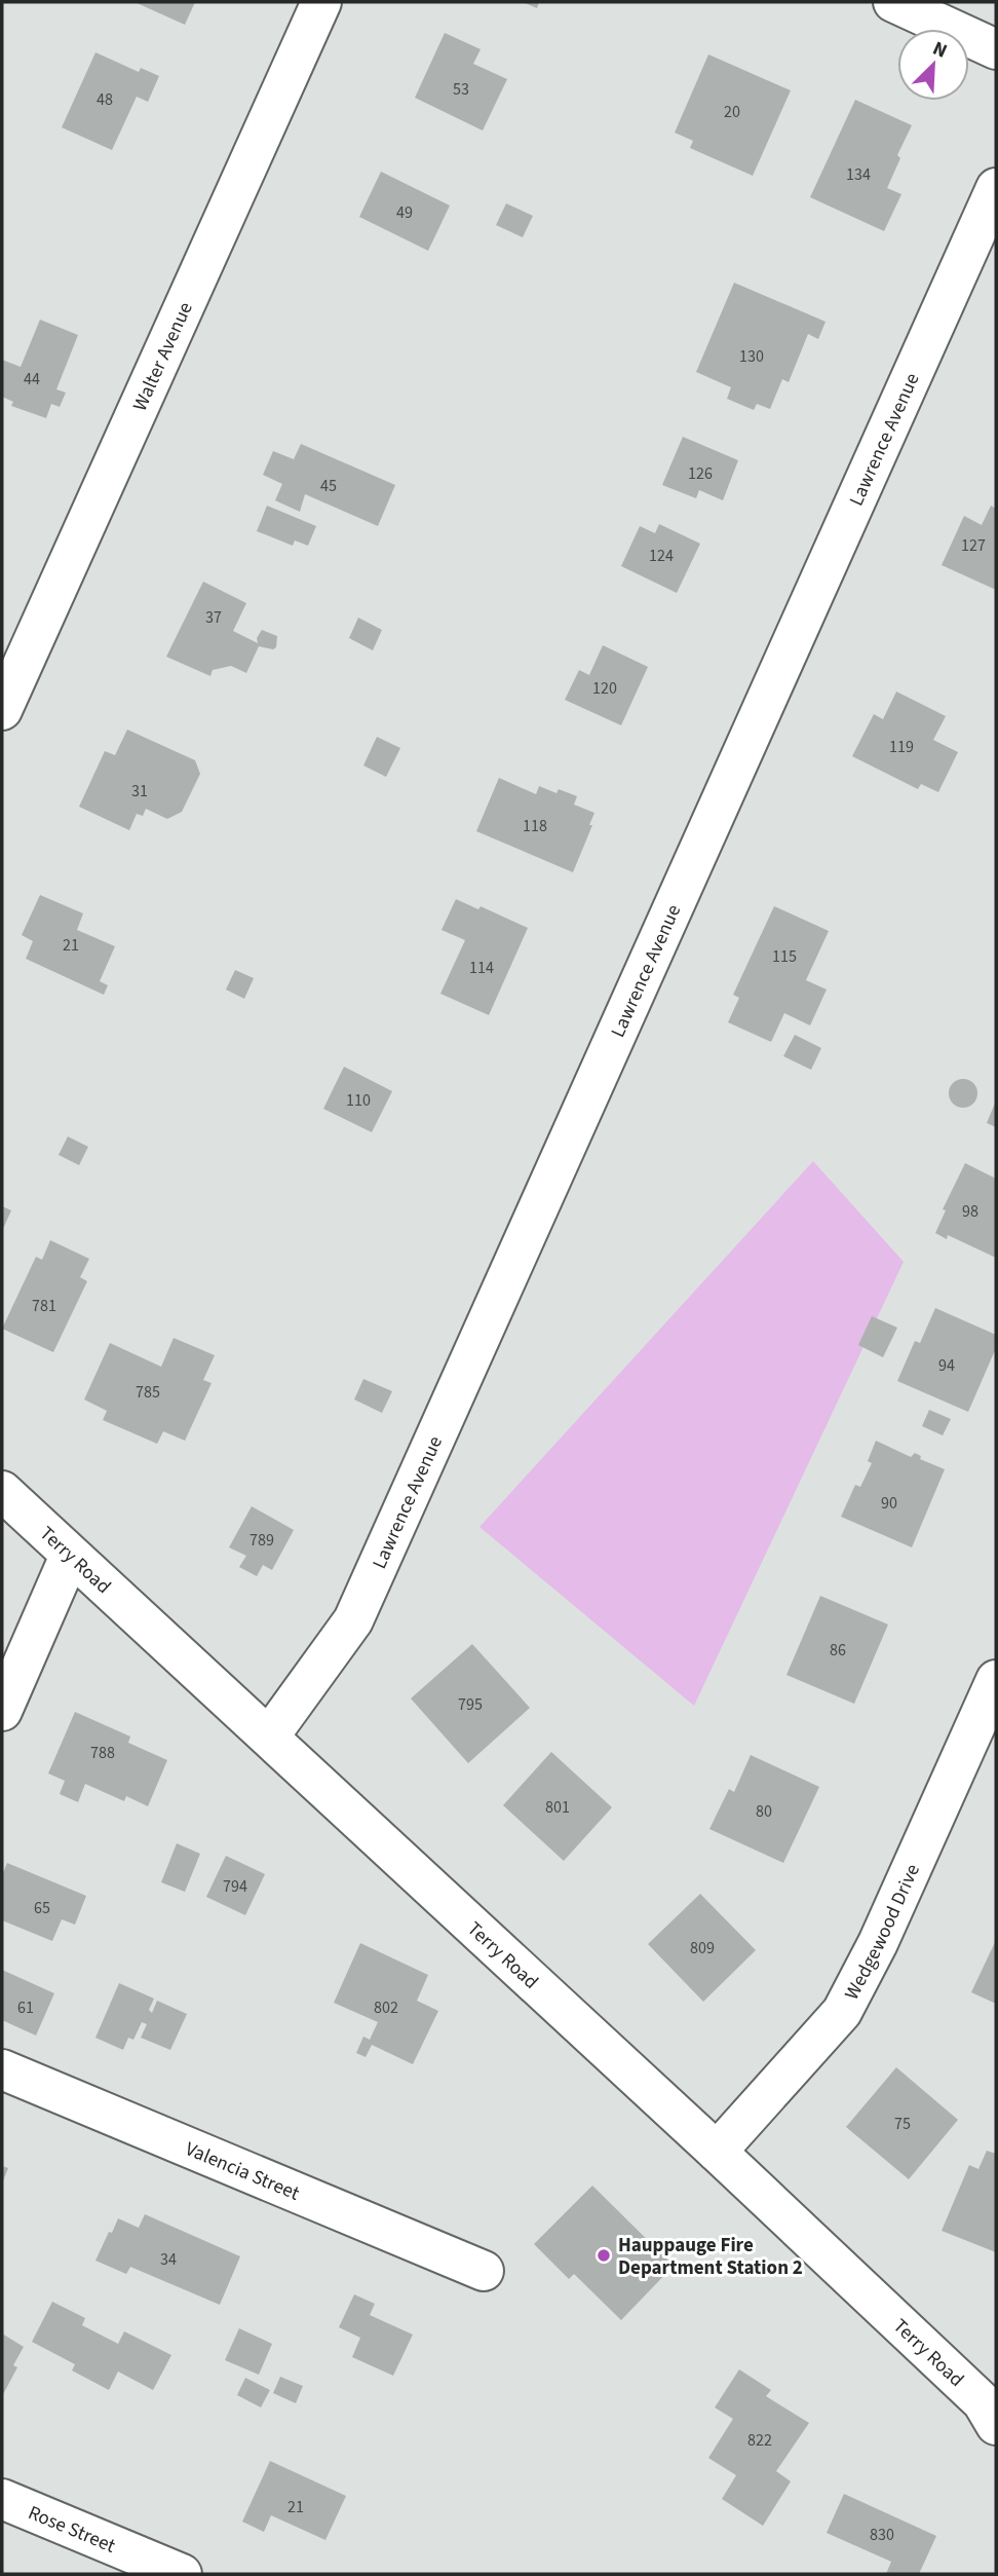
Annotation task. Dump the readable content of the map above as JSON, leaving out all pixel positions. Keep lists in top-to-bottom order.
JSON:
{
  "streets": {
    "street": [
      "Walter Avenue",
      "Lawrence Avenue",
      "Terry Road",
      "Wedgewood Drive",
      "Valencia Street",
      "Rose Street"
    ]
  },
  "crossings": [
    ["Lawrence Avenue", "Terry Road"],
    ["Terry Road", "Wedgewood Drive"]
  ],
  "places": ["Hauppauge Fire Department Station 2"],
  "house_numbers": [
    "53",
    "48",
    "20",
    "134",
    "49",
    "130",
    "44",
    "126",
    "45",
    "127",
    "124",
    "37",
    "120",
    "119",
    "31",
    "118",
    "21",
    "115",
    "114",
    "110",
    "98",
    "781",
    "94",
    "785",
    "90",
    "789",
    "86",
    "795",
    "788",
    "801",
    "80",
    "794",
    "65",
    "809",
    "61",
    "802",
    "75",
    "34",
    "822",
    "21",
    "830"
  ],
  "north": "top right"
}
